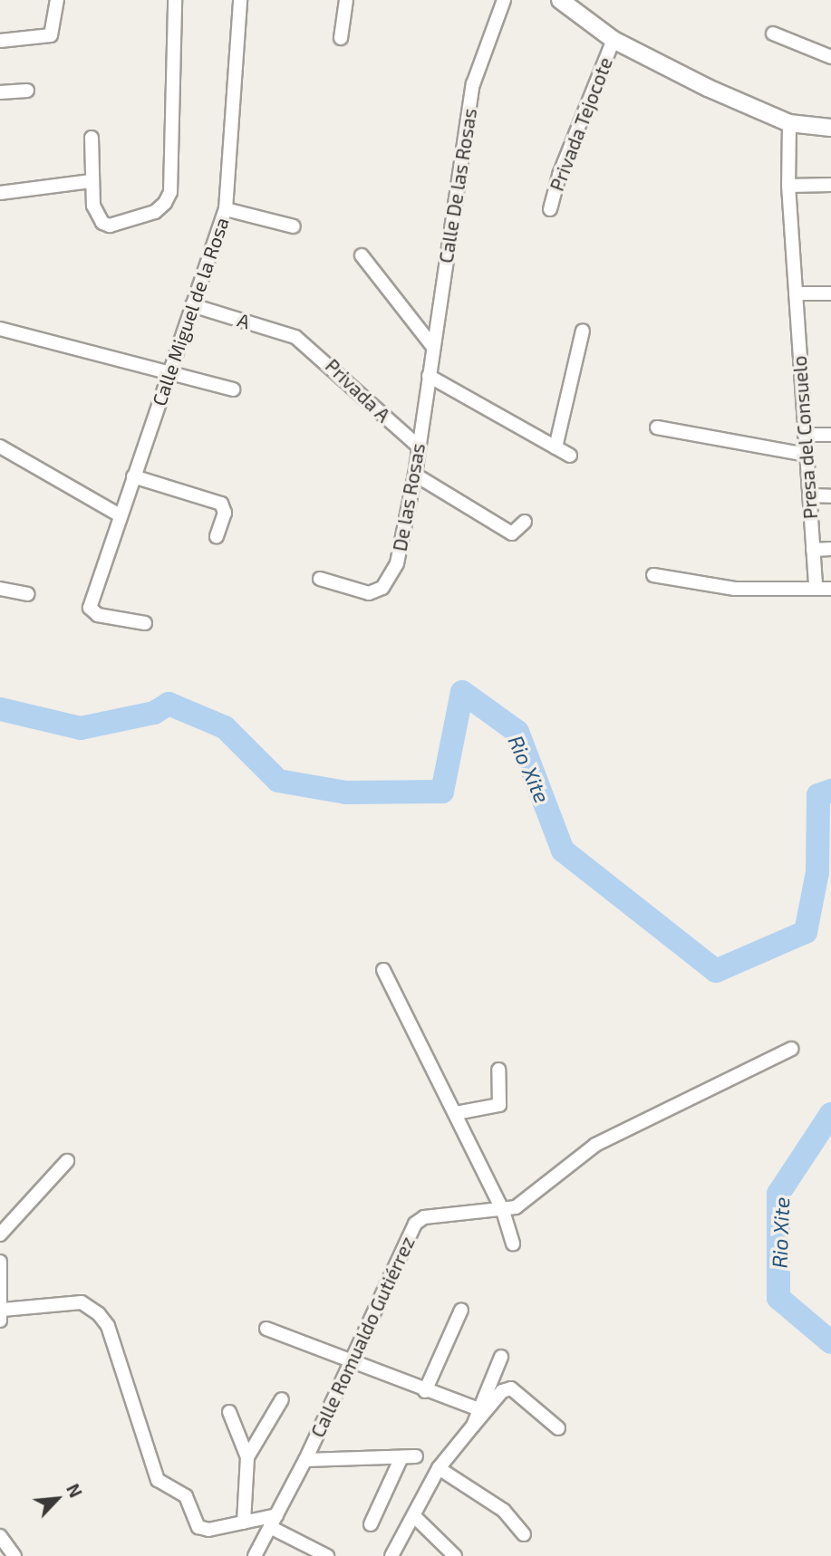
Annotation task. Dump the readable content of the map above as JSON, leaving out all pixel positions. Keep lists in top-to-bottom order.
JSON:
{
  "streets": {
    "street": [
      "Privada Tejocote",
      "Calle De las Rosas",
      "Calle Miguel de la Rosa",
      "A",
      "Privada A",
      "Presa del Consuelo",
      "De las Rosas",
      "Calle Romualdo Gutiérrez"
    ]
  },
  "crossings": [
    ["Calle De las Rosas", "De las Rosas"],
    ["Calle Miguel de la Rosa", "A"],
    ["A", "Privada A"],
    ["Privada A", "De las Rosas"]
  ],
  "water": ["Rio Xite"],
  "north": "top right"
}
